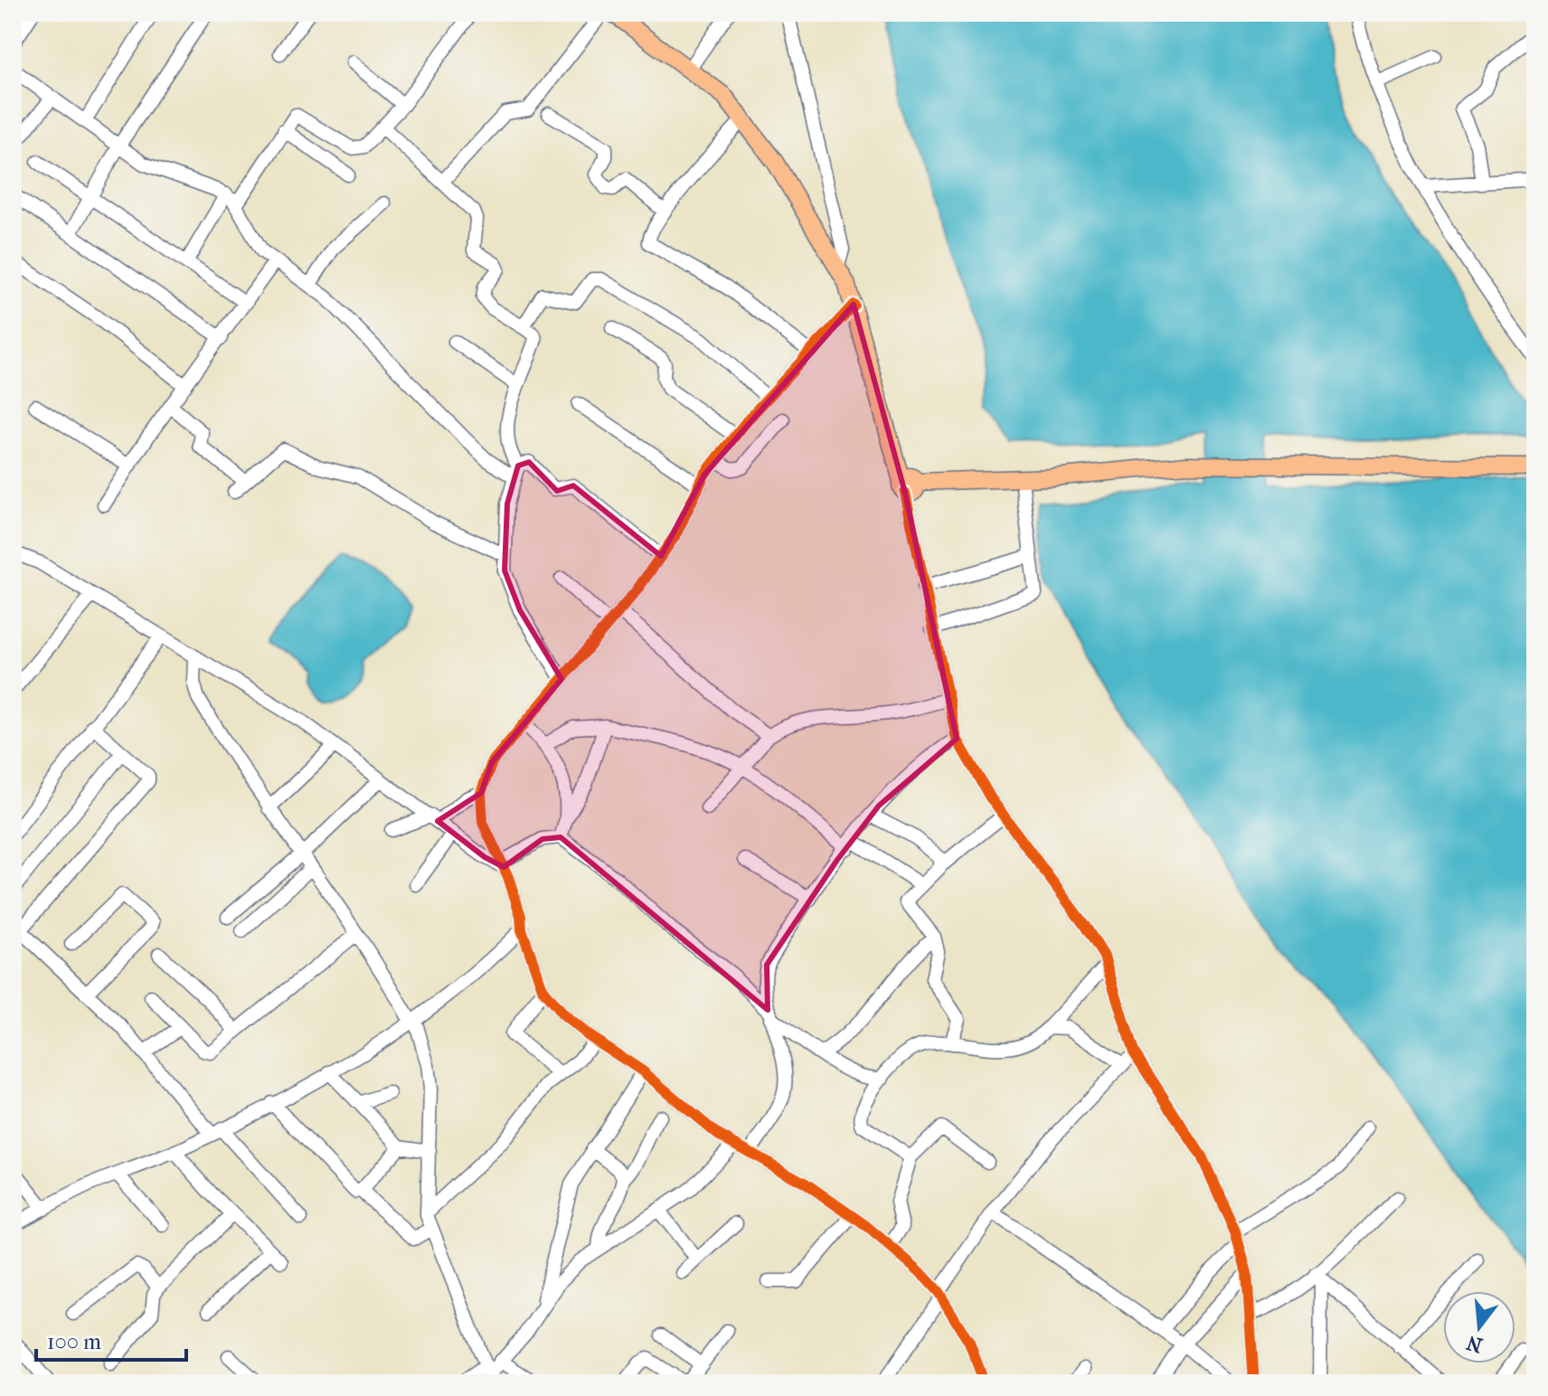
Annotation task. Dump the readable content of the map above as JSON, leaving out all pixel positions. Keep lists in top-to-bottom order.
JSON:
{
  "scale_bar": "100 m",
  "north": "bottom"
}
